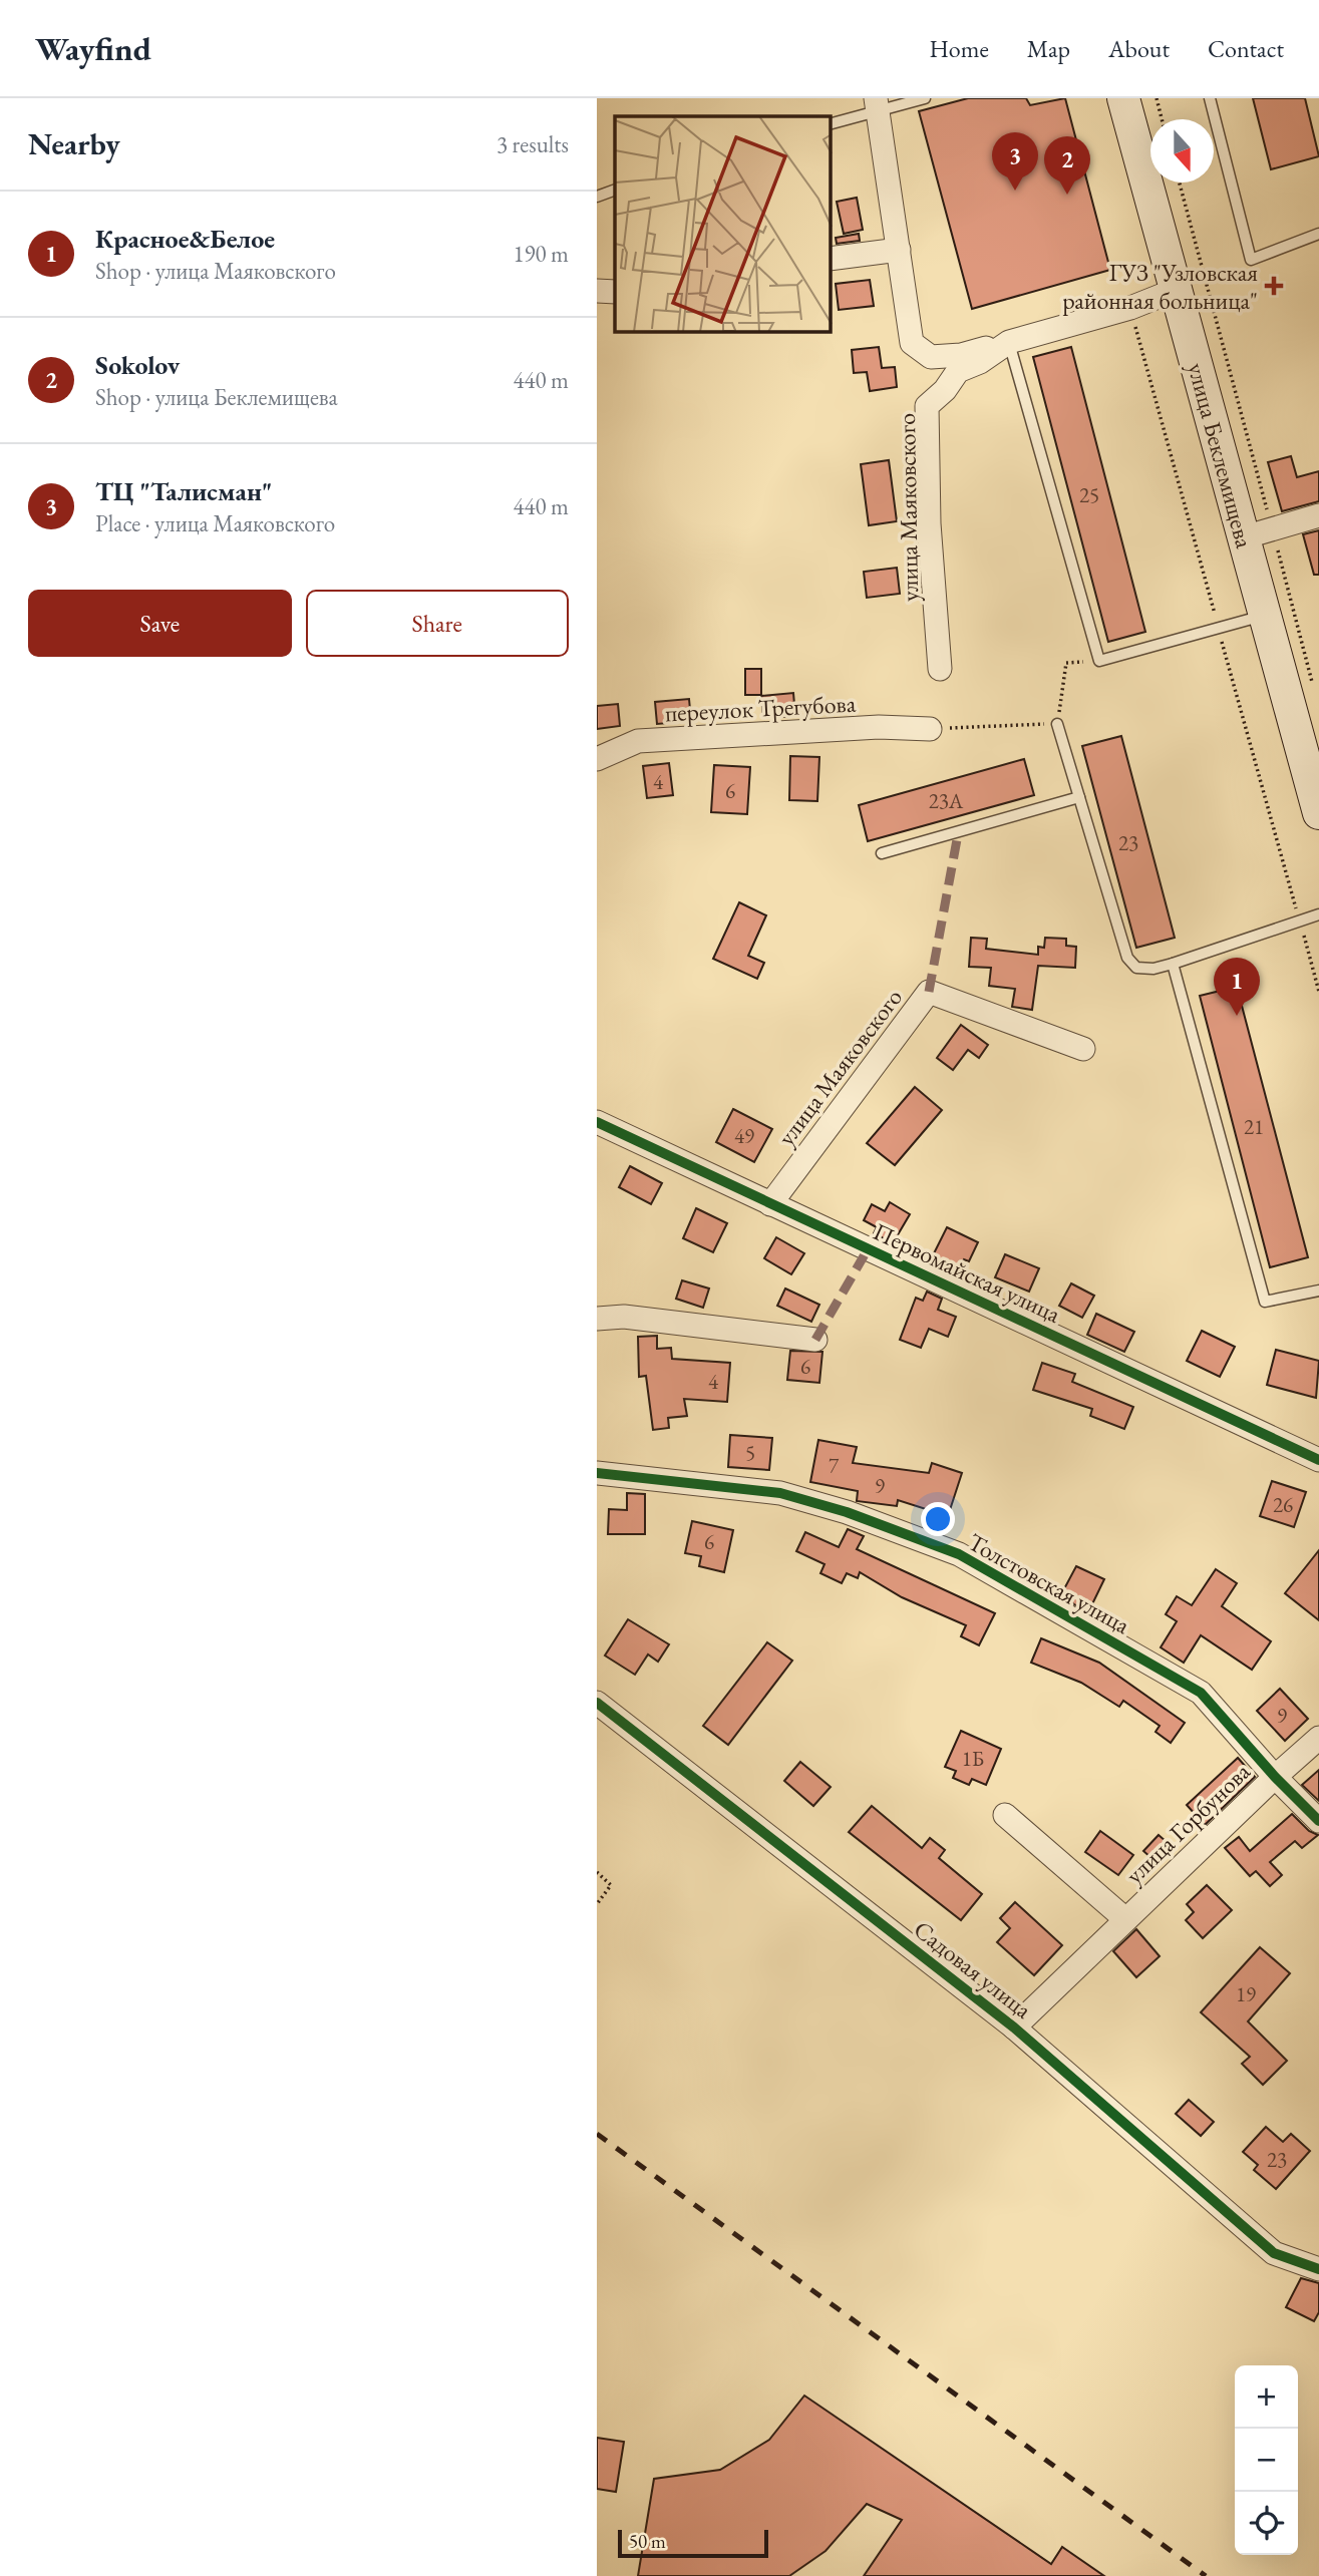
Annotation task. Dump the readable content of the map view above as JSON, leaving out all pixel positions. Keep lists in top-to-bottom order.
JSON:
{
  "streets": {
    "main road": ["улица Беклемищева"],
    "street": [
      "улица Маяковского",
      "переулок Трегубова",
      "Первомайская улица",
      "Толстовская улица",
      "улица Горбунова",
      "Садовая улица"
    ]
  },
  "crossings": [
    ["улица Беклемищева", "улица Маяковского"],
    ["улица Маяковского", "Первомайская улица"],
    ["Толстовская улица", "улица Горбунова"],
    ["улица Горбунова", "Садовая улица"]
  ],
  "places": {
    "health": ["ГУЗ \"Узловская районная больница\""]
  },
  "house_numbers": [
    "25",
    "4",
    "6",
    "23А",
    "23",
    "21",
    "49",
    "6",
    "4",
    "5",
    "7",
    "9",
    "26",
    "6",
    "9",
    "1Б",
    "19",
    "23"
  ],
  "scale_bar": "50 m",
  "north": "bottom",
  "page": {
    "header": "Wayfind",
    "nav": [
      "Home",
      "Map",
      "About",
      "Contact"
    ],
    "heading": ["Nearby", "3 results"],
    "pins": ["3", "2", "1"],
    "list": [
      {
        "mark": "1",
        "name": "Красное&Белое",
        "note": "Shop · улица Маяковского",
        "value": "190 m"
      },
      {
        "mark": "2",
        "name": "Sokolov",
        "note": "Shop · улица Беклемищева",
        "value": "440 m"
      },
      {
        "mark": "3",
        "name": "ТЦ \"Талисман\"",
        "note": "Place · улица Маяковского",
        "value": "440 m"
      }
    ],
    "buttons": ["Save", "Share"],
    "map_buttons": ["+", "−"],
    "scale": "50 m"
  }
}
